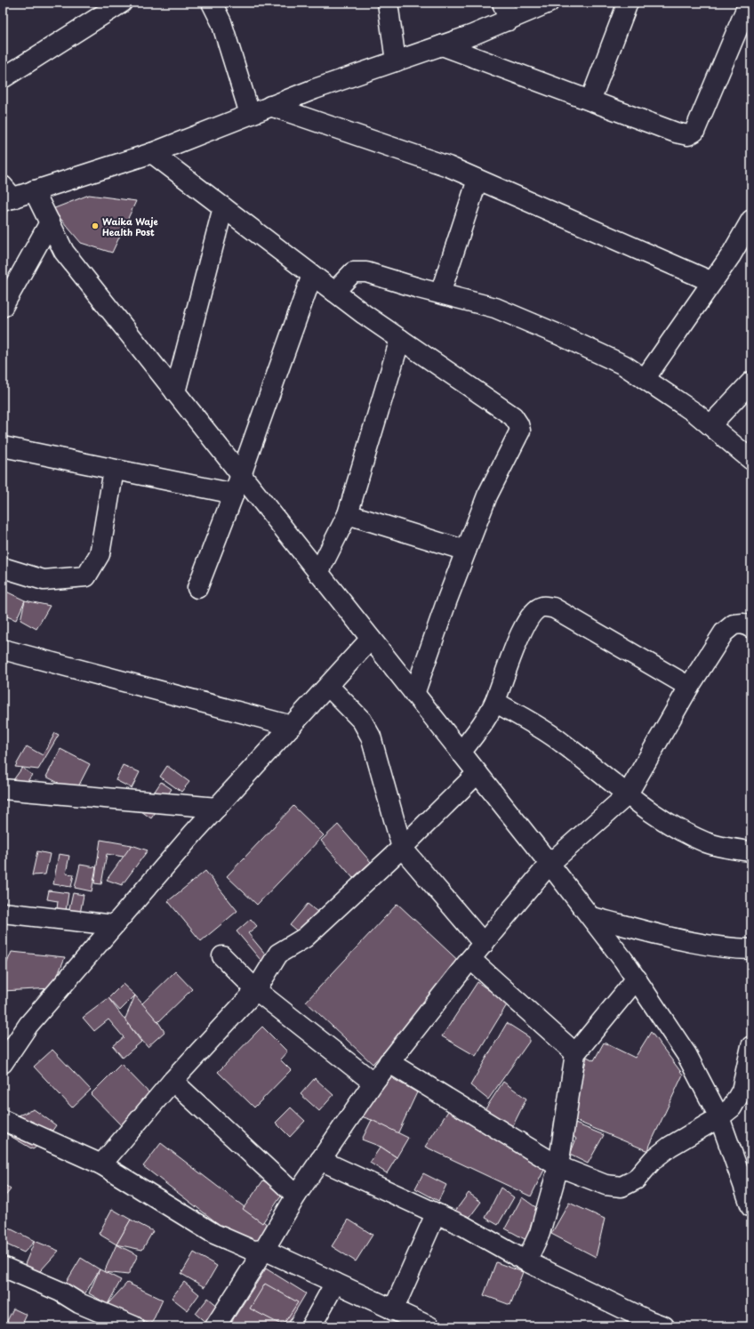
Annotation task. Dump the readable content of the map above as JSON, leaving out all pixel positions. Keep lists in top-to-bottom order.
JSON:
{
  "places": ["Waika Waje Health Post"]
}
